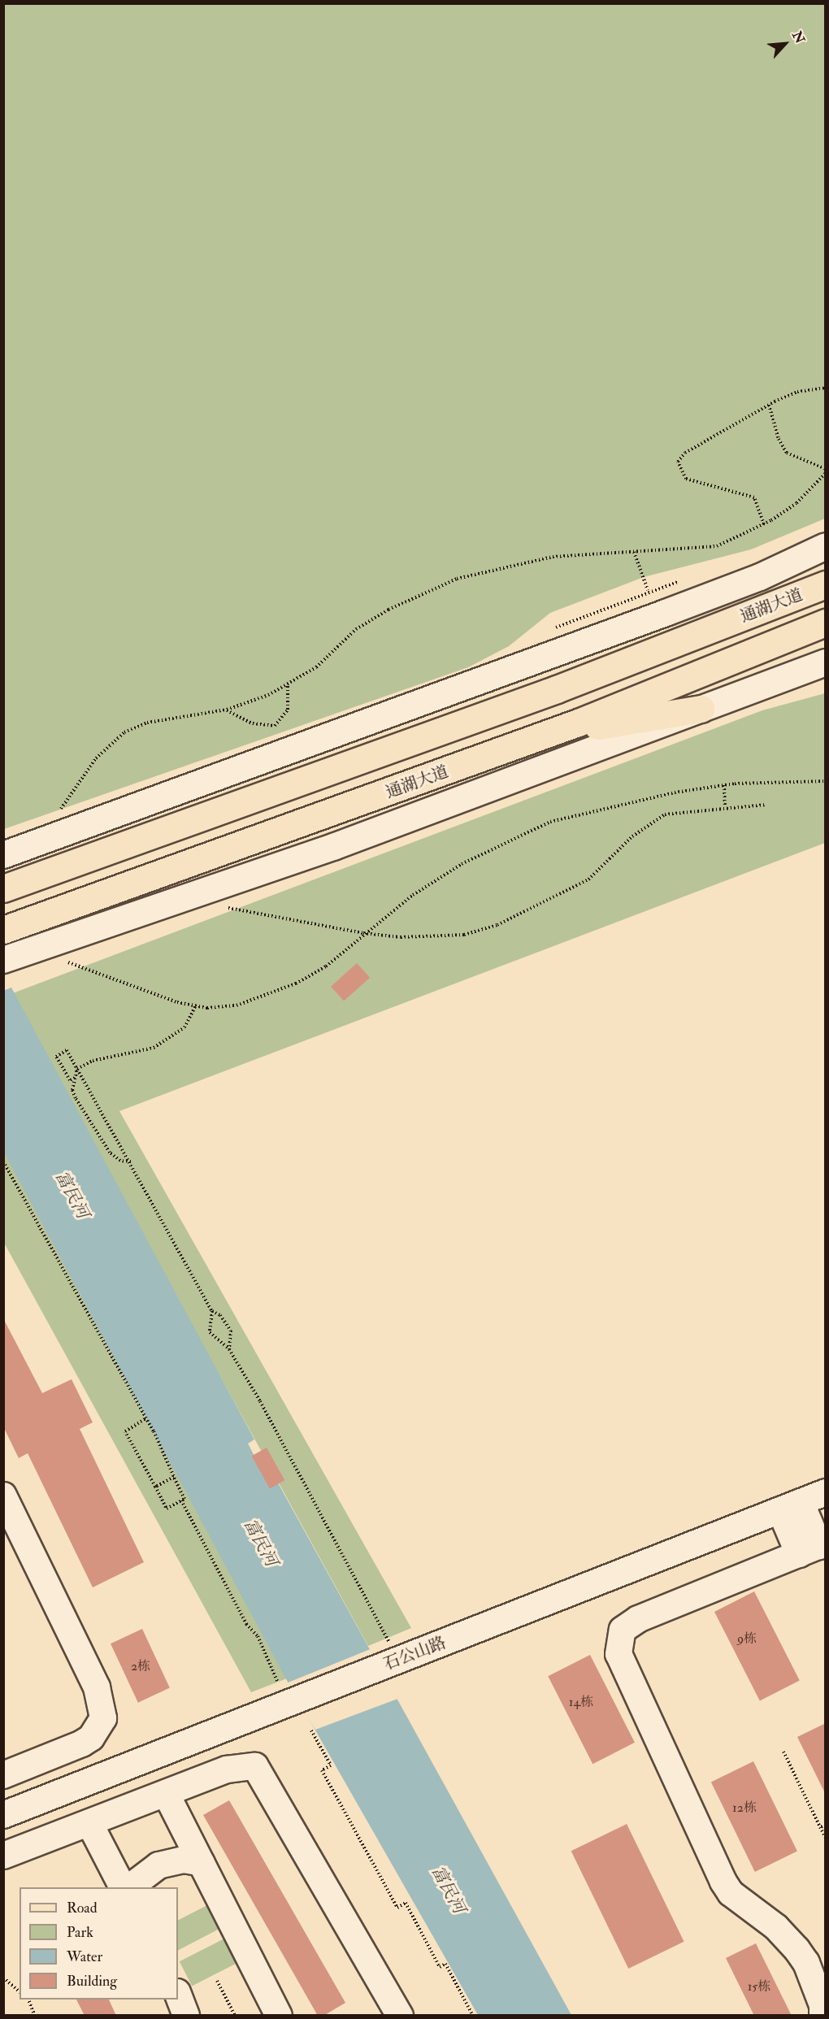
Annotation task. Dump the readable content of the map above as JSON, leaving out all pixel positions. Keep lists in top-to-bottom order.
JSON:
{
  "streets": {
    "main road": ["通湖大道"],
    "street": ["石公山路"]
  },
  "water": ["富民河"],
  "house_numbers": [
    "9栋",
    "2栋",
    "14栋",
    "12栋",
    "15栋"
  ],
  "legend": [
    "Road",
    "Park",
    "Water",
    "Building"
  ],
  "north": "top right"
}
